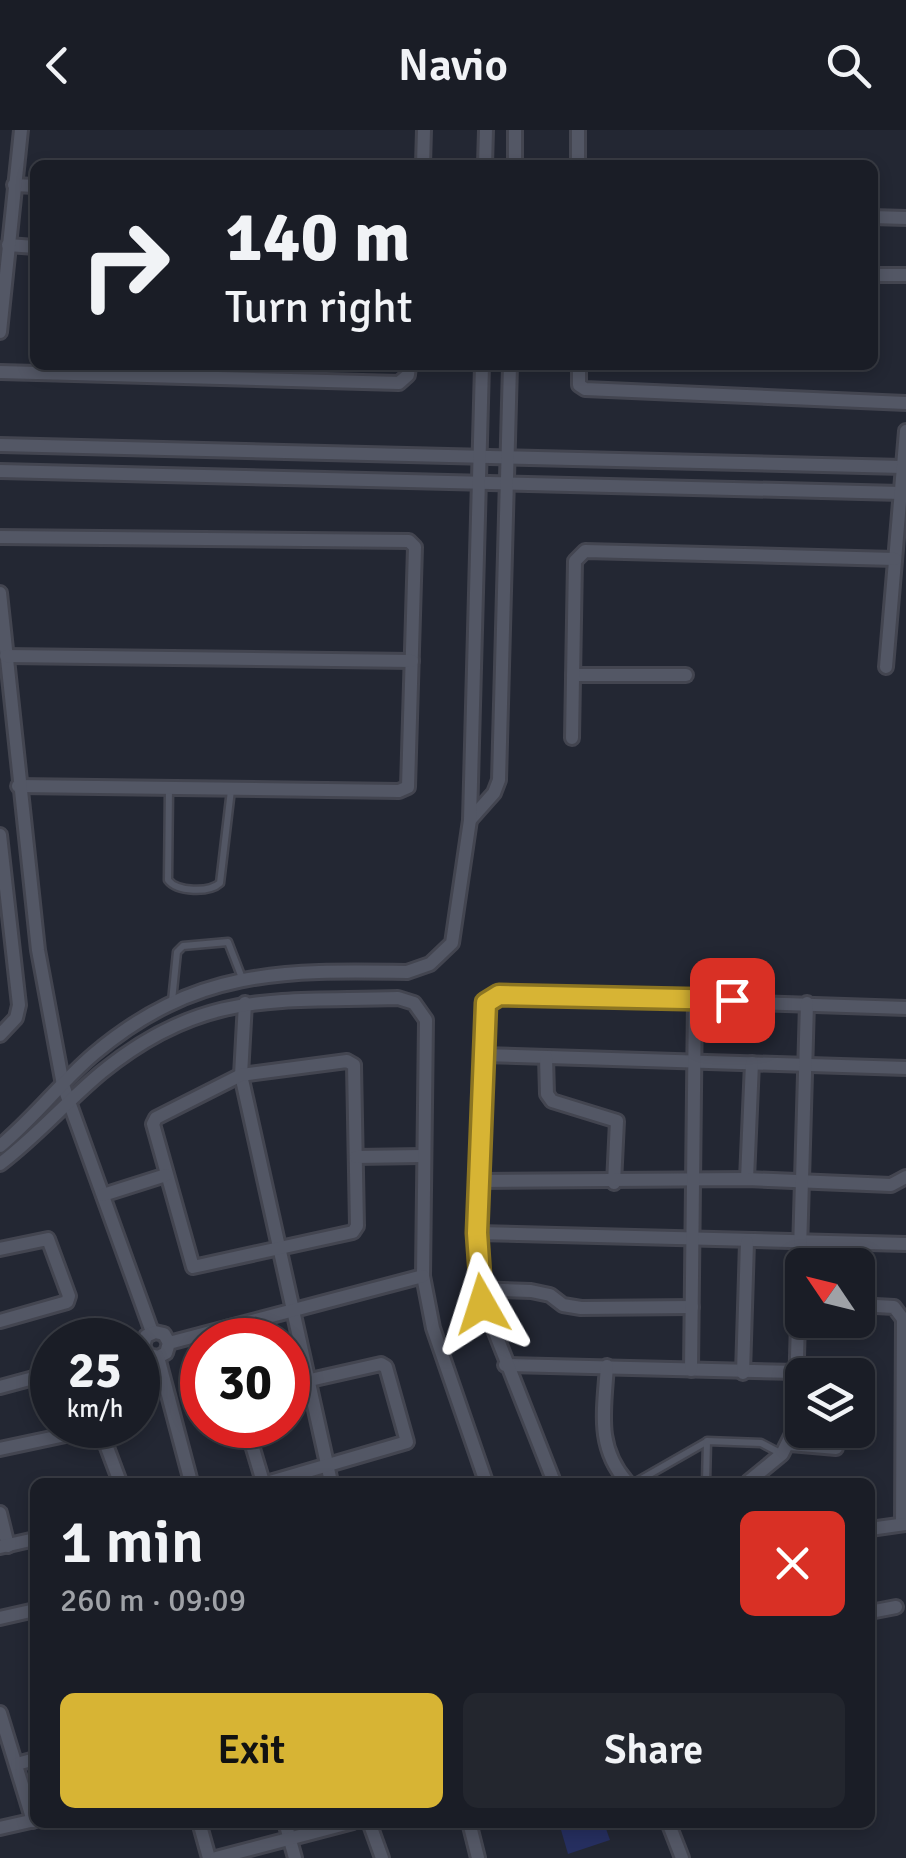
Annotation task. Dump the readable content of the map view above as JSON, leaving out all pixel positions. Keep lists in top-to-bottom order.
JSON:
{
  "north": "top left",
  "page": {
    "header": "Navio",
    "turn": ["140 m", "Turn right"],
    "speed": "25 km/h",
    "limit": "30",
    "heading": ["1 min", "260 m · 09:09"],
    "buttons": ["Exit", "Share"]
  }
}
